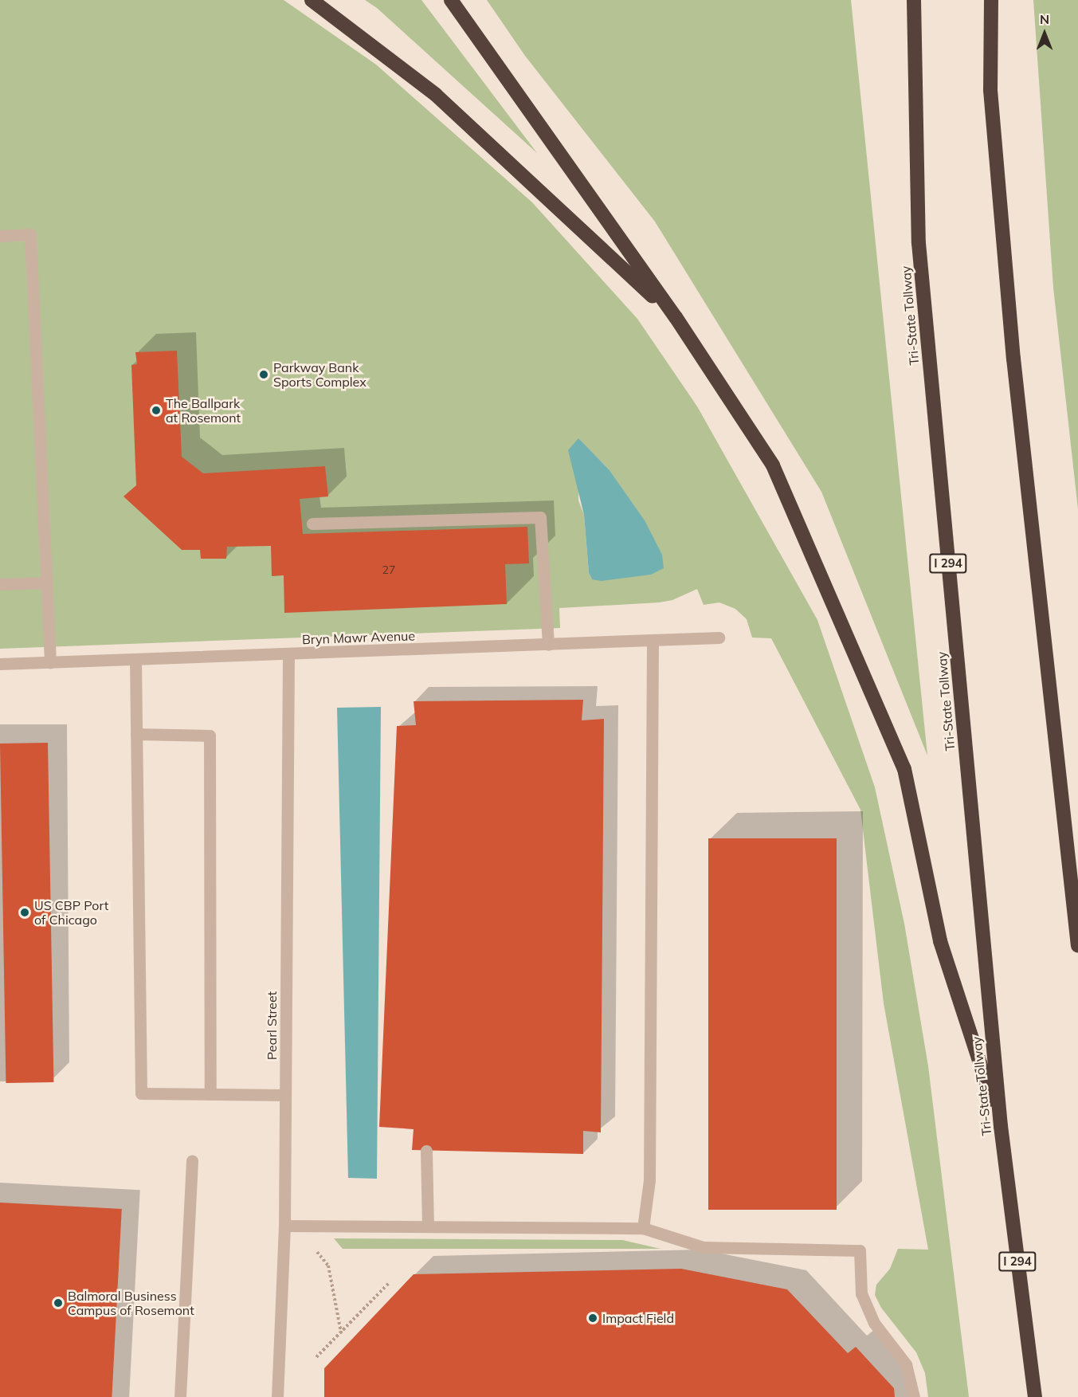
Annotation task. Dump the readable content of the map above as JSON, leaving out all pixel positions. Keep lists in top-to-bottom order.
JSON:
{
  "streets": {
    "highway": ["Tri-State Tollway", "I 294"],
    "street": ["Bryn Mawr Avenue", "Pearl Street"]
  },
  "crossings": [
    ["Bryn Mawr Avenue", "Pearl Street"]
  ],
  "places": [
    "Parkway Bank Sports Complex",
    "The Ballpark at Rosemont",
    "US CBP Port of Chicago",
    "Balmoral Business Campus of Rosemont",
    "Impact Field"
  ],
  "house_numbers": ["27"],
  "north": "top"
}
